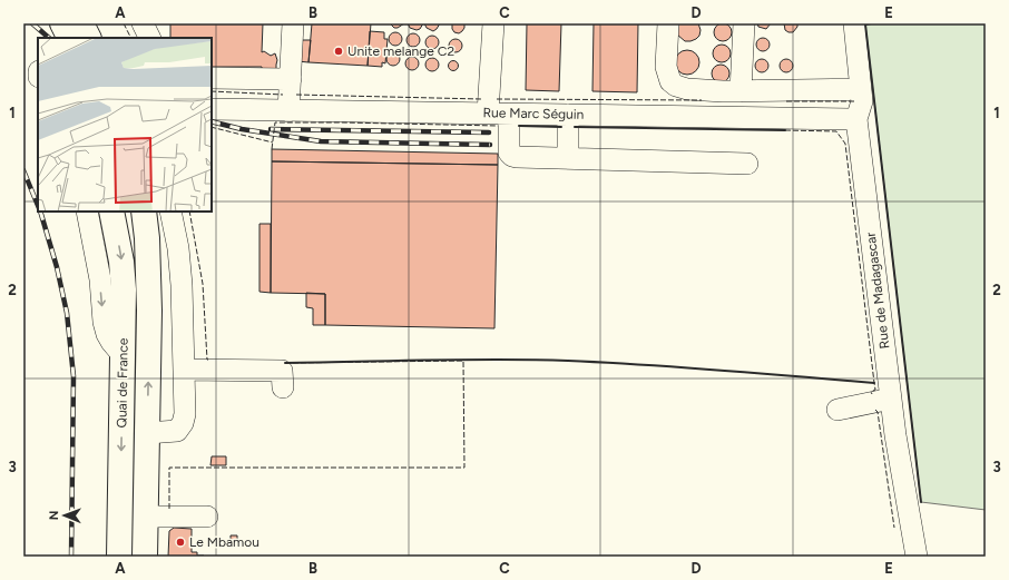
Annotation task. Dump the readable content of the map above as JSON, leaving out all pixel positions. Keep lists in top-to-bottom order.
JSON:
{
  "streets": {
    "main road": ["Quai de France"],
    "street": ["Rue Marc Séguin", "Rue de Madagascar"]
  },
  "crossings": [
    ["Rue Marc Séguin", "Rue de Madagascar"]
  ],
  "places": ["Unite melange C2", "Le Mbamou"],
  "north": "left",
  "grid": {
    "columns": [
      "A",
      "B",
      "C",
      "D",
      "E"
    ],
    "rows": ["1", "2", "3"]
  }
}
